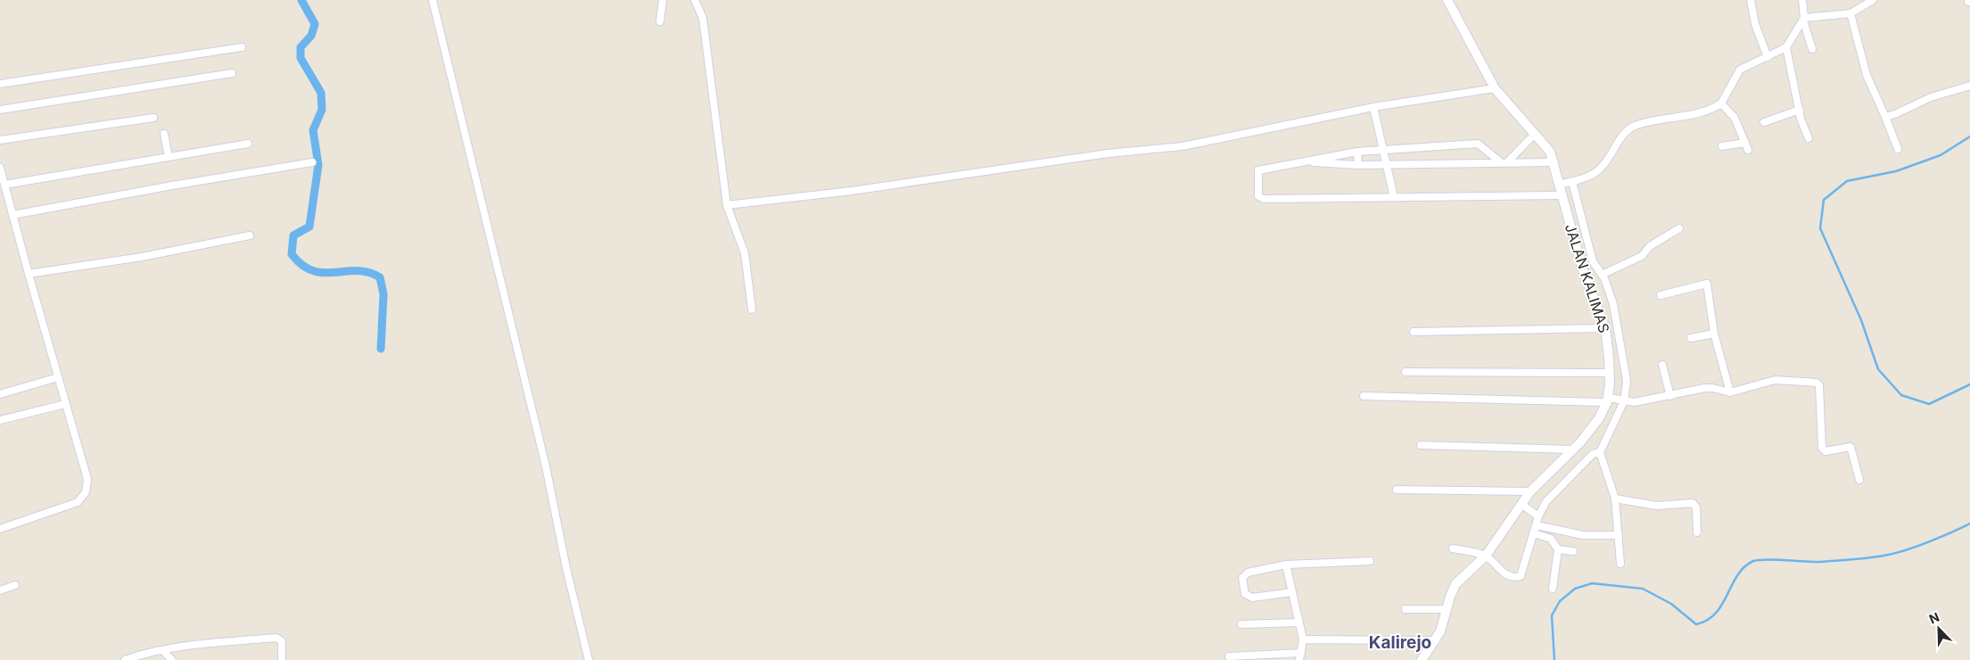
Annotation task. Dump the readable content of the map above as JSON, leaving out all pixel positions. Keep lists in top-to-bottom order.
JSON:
{
  "streets": {
    "street": ["JALAN KALIMAS"]
  },
  "districts": ["Kalirejo"],
  "north": "top left"
}
